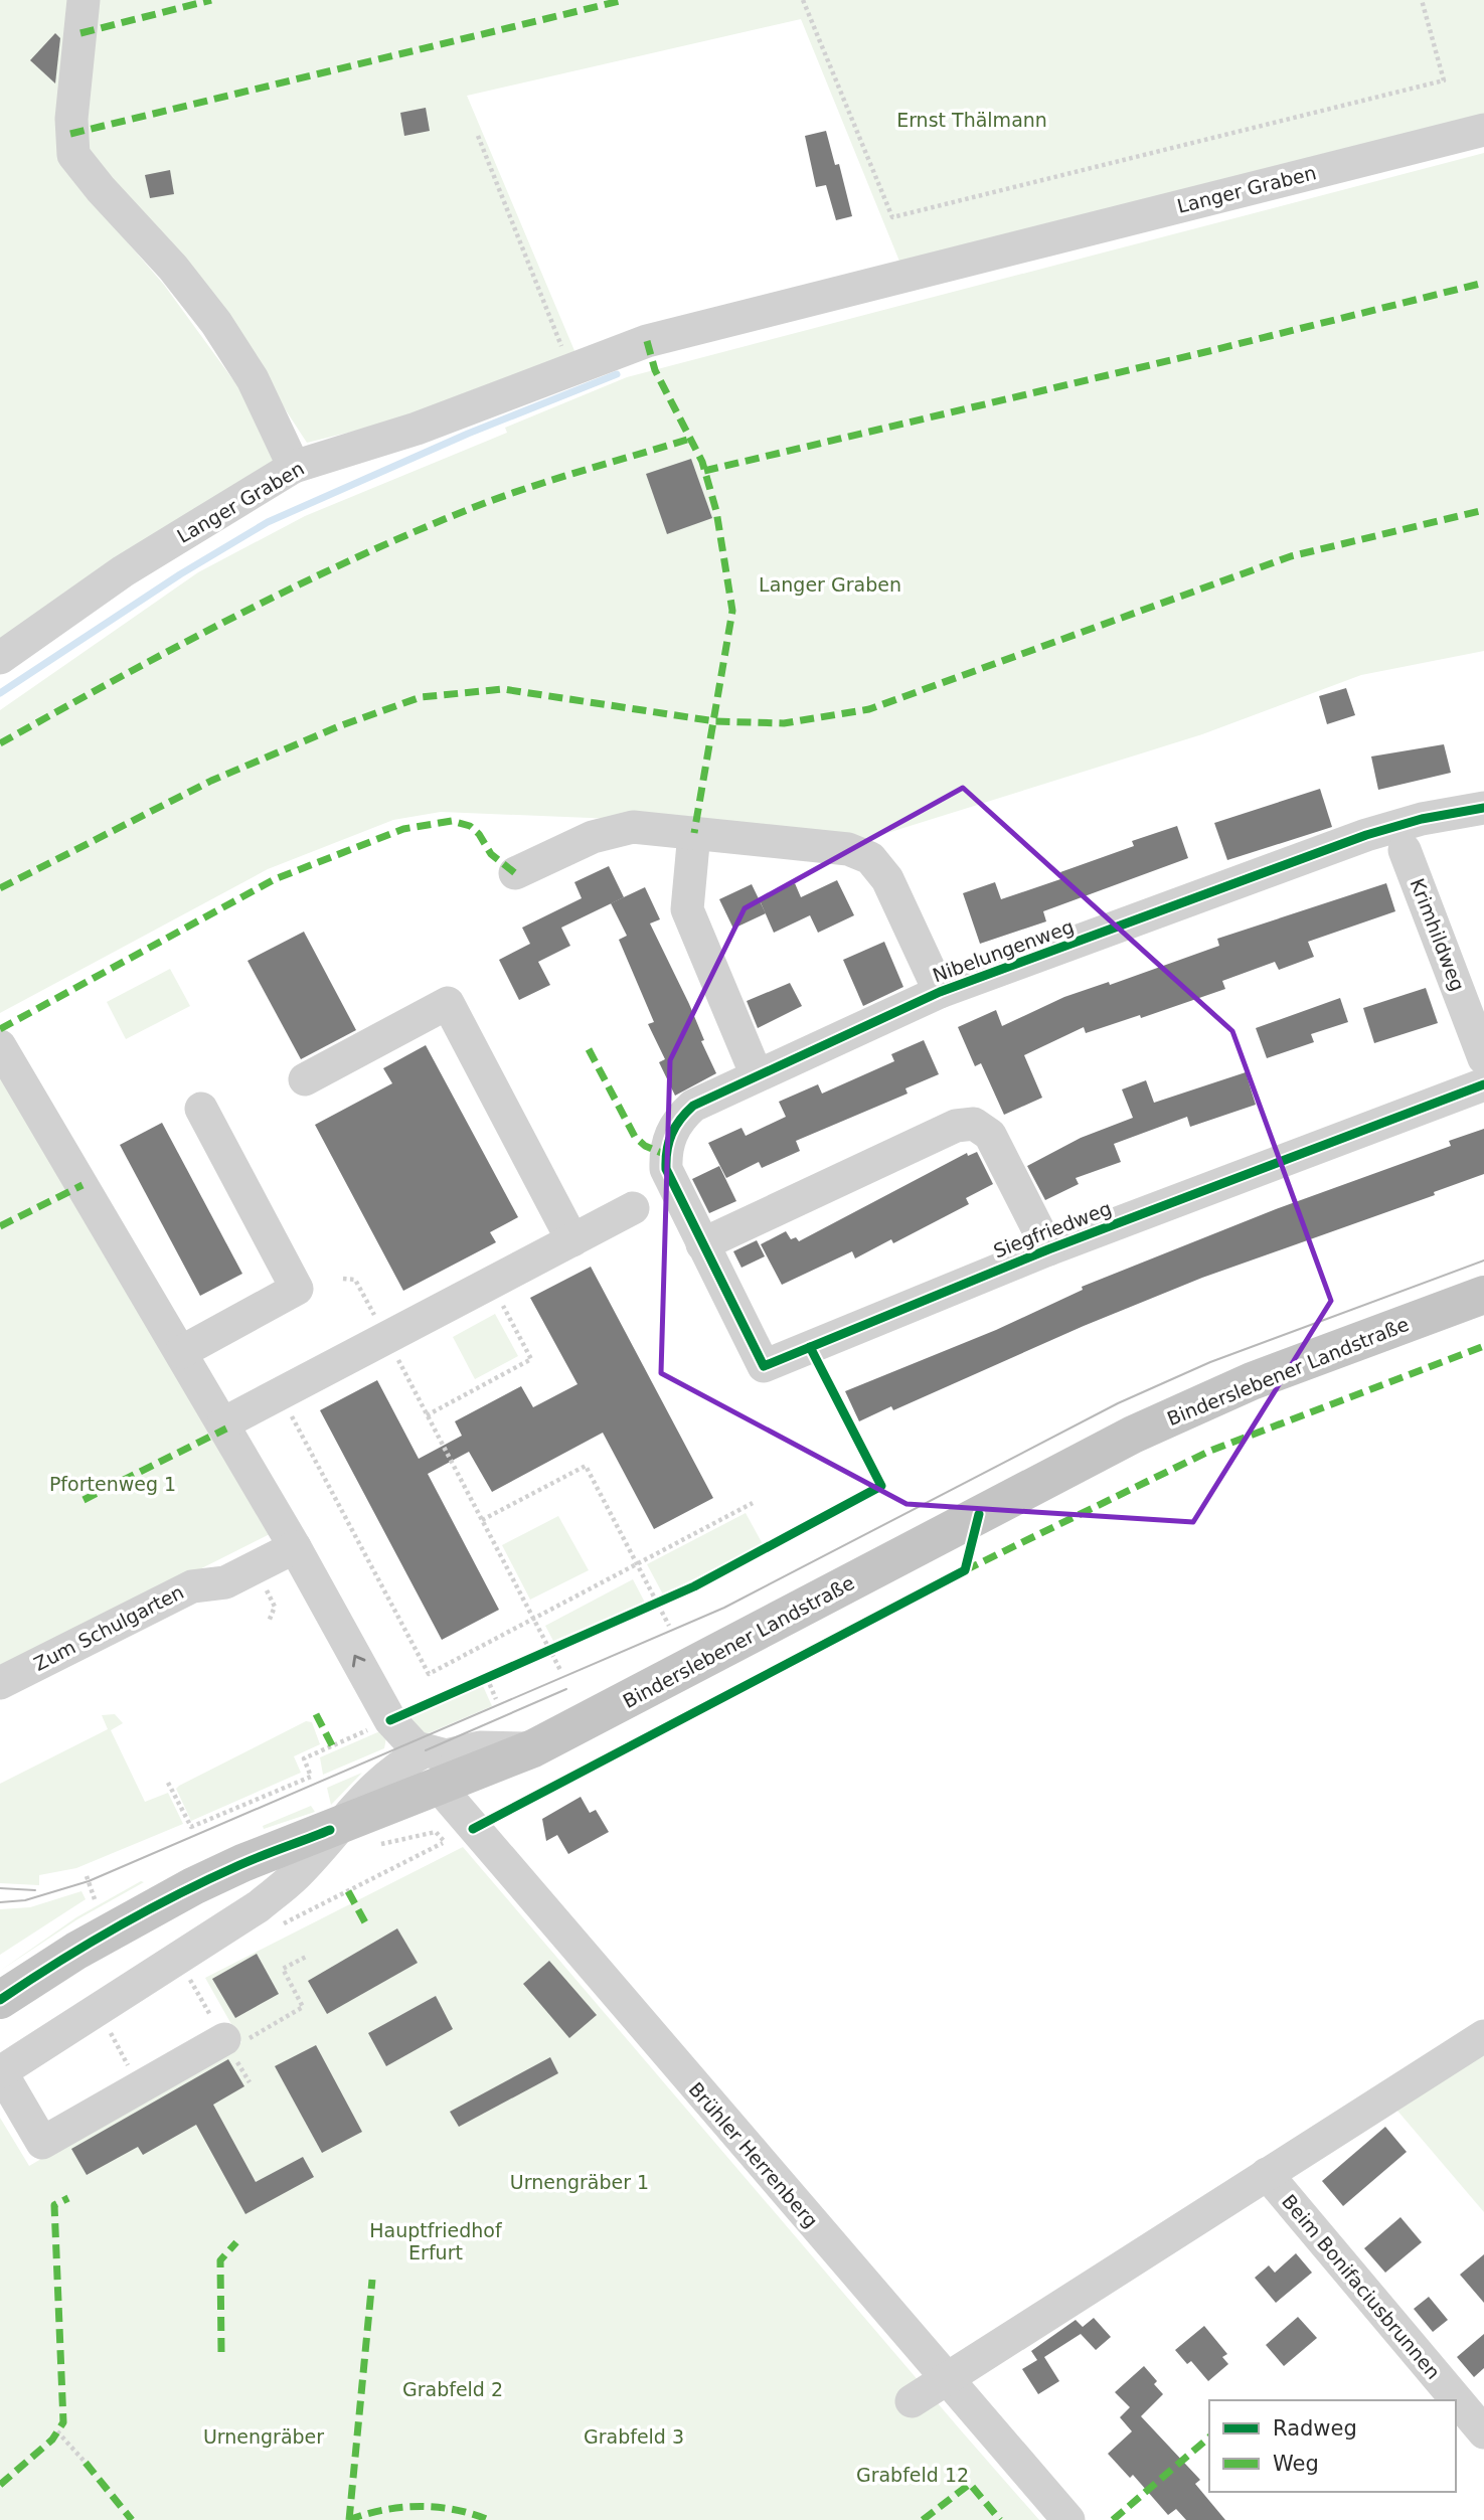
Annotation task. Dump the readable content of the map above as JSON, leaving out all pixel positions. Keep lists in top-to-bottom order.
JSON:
{
  "streets": {
    "main road": ["Binderslebener Landstraße"],
    "street": [
      "Langer Graben",
      "Krimhildweg",
      "Nibelungenweg",
      "Siegfriedweg",
      "Zum Schulgarten",
      "Brühler Herrenberg",
      "Beim Bonifaciusbrunnen"
    ]
  },
  "crossings": [
    ["Nibelungenweg", "Siegfriedweg"],
    ["Binderslebener Landstraße", "Brühler Herrenberg"]
  ],
  "parks": [
    "Ernst Thälmann",
    "Langer Graben",
    "Pfortenweg 1",
    "Urnengräber 1",
    "Hauptfriedhof Erfurt",
    "Grabfeld 2",
    "Urnengräber",
    "Grabfeld 3",
    "Grabfeld 12"
  ],
  "legend": ["Radweg", "Weg"]
}
